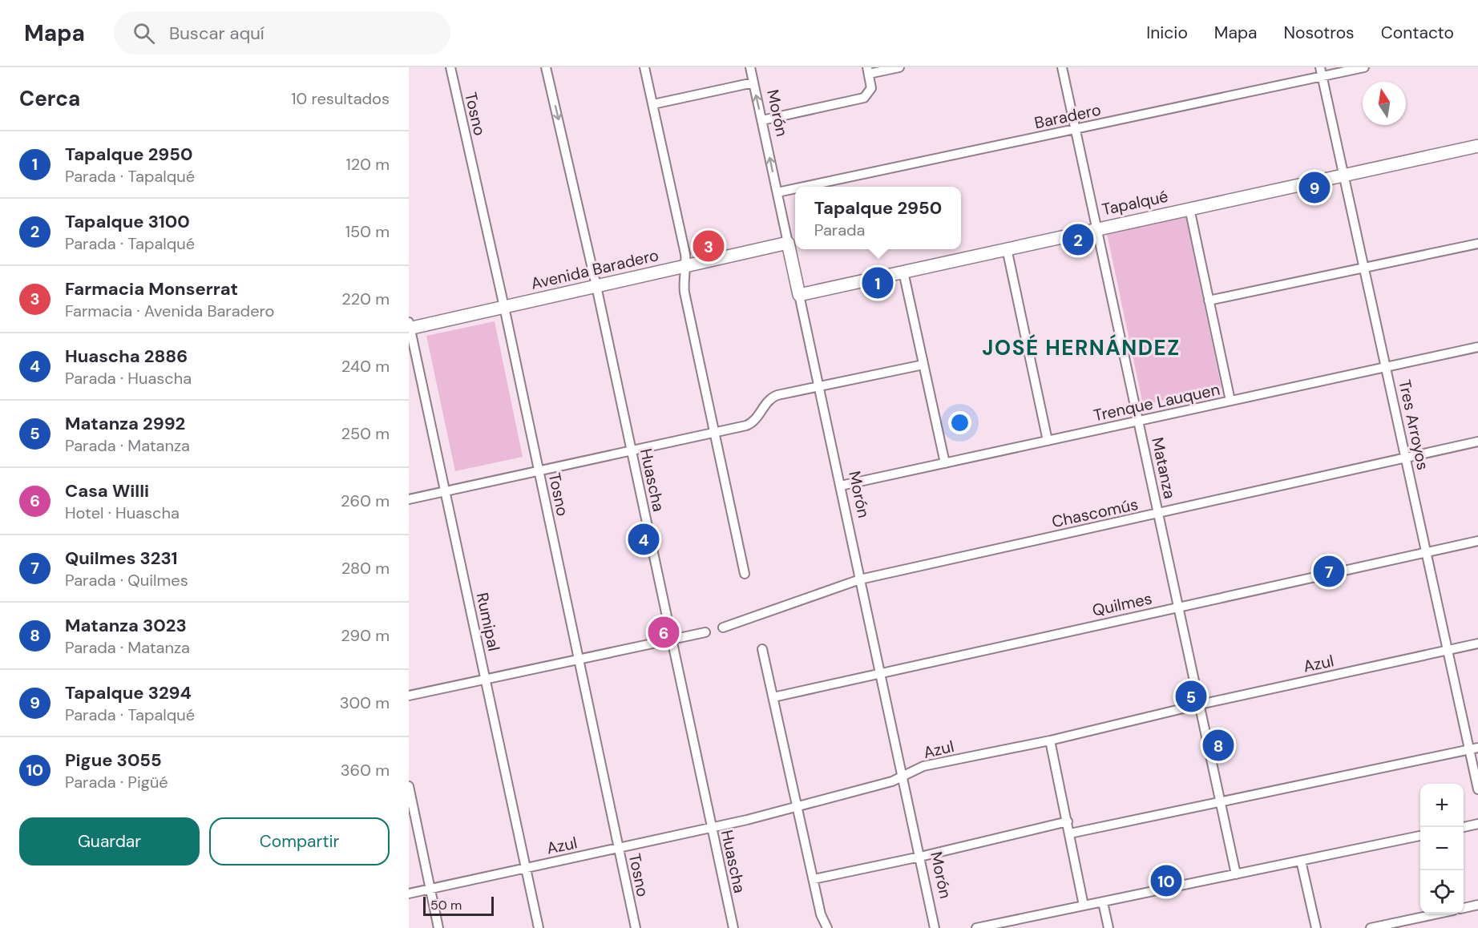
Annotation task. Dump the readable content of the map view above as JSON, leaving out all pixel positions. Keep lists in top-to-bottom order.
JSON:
{
  "streets": {
    "main road": ["Morón", "Tapalqué", "Avenida Baradero"],
    "street": [
      "Tosno",
      "Baradero",
      "Trenque Lauquen",
      "Tres Arroyos",
      "Matanza",
      "Huascha",
      "Chascomús",
      "Quilmes",
      "Rumipal",
      "Azul"
    ]
  },
  "crossings": [
    ["Morón", "Baradero"],
    ["Morón", "Tapalqué"],
    ["Morón", "Avenida Baradero"],
    ["Morón", "Trenque Lauquen"],
    ["Morón", "Chascomús"],
    ["Morón", "Quilmes"],
    ["Morón", "Azul"],
    ["Tosno", "Avenida Baradero"],
    ["Tosno", "Azul"],
    ["Baradero", "Tres Arroyos"],
    ["Baradero", "Matanza"],
    ["Tapalqué", "Tres Arroyos"],
    ["Tapalqué", "Matanza"],
    ["Avenida Baradero", "Huascha"],
    ["Avenida Baradero", "Rumipal"],
    ["Trenque Lauquen", "Tres Arroyos"],
    ["Trenque Lauquen", "Matanza"],
    ["Tres Arroyos", "Chascomús"],
    ["Tres Arroyos", "Quilmes"],
    ["Tres Arroyos", "Azul"],
    ["Matanza", "Chascomús"],
    ["Matanza", "Quilmes"],
    ["Matanza", "Azul"],
    ["Huascha", "Azul"],
    ["Rumipal", "Azul"]
  ],
  "districts": ["JOSÉ HERNÁNDEZ"],
  "scale_bar": "50 m",
  "north": "top",
  "page": {
    "header": "Mapa",
    "search": "Buscar aquí",
    "nav": [
      "Inicio",
      "Mapa",
      "Nosotros",
      "Contacto"
    ],
    "heading": ["Cerca", "10 resultados"],
    "list": [
      {
        "mark": "1",
        "name": "Tapalque 2950",
        "note": "Parada · Tapalqué",
        "value": "120 m"
      },
      {
        "mark": "2",
        "name": "Tapalque 3100",
        "note": "Parada · Tapalqué",
        "value": "150 m"
      },
      {
        "mark": "3",
        "name": "Farmacia Monserrat",
        "note": "Farmacia · Avenida Baradero",
        "value": "220 m"
      },
      {
        "mark": "4",
        "name": "Huascha 2886",
        "note": "Parada · Huascha",
        "value": "240 m"
      },
      {
        "mark": "5",
        "name": "Matanza 2992",
        "note": "Parada · Matanza",
        "value": "250 m"
      },
      {
        "mark": "6",
        "name": "Casa Willi",
        "note": "Hotel · Huascha",
        "value": "260 m"
      },
      {
        "mark": "7",
        "name": "Quilmes 3231",
        "note": "Parada · Quilmes",
        "value": "280 m"
      },
      {
        "mark": "8",
        "name": "Matanza 3023",
        "note": "Parada · Matanza",
        "value": "290 m"
      },
      {
        "mark": "9",
        "name": "Tapalque 3294",
        "note": "Parada · Tapalqué",
        "value": "300 m"
      },
      {
        "mark": "10",
        "name": "Pigue 3055",
        "note": "Parada · Pigüé",
        "value": "360 m"
      }
    ],
    "pins": [
      "9",
      "2",
      "3",
      "1",
      "4",
      "7",
      "6",
      "5",
      "8",
      "10"
    ],
    "popup": ["Tapalque 2950", "Parada"],
    "map_buttons": ["+", "−"],
    "buttons": ["Guardar", "Compartir"],
    "scale": "50 m"
  }
}
